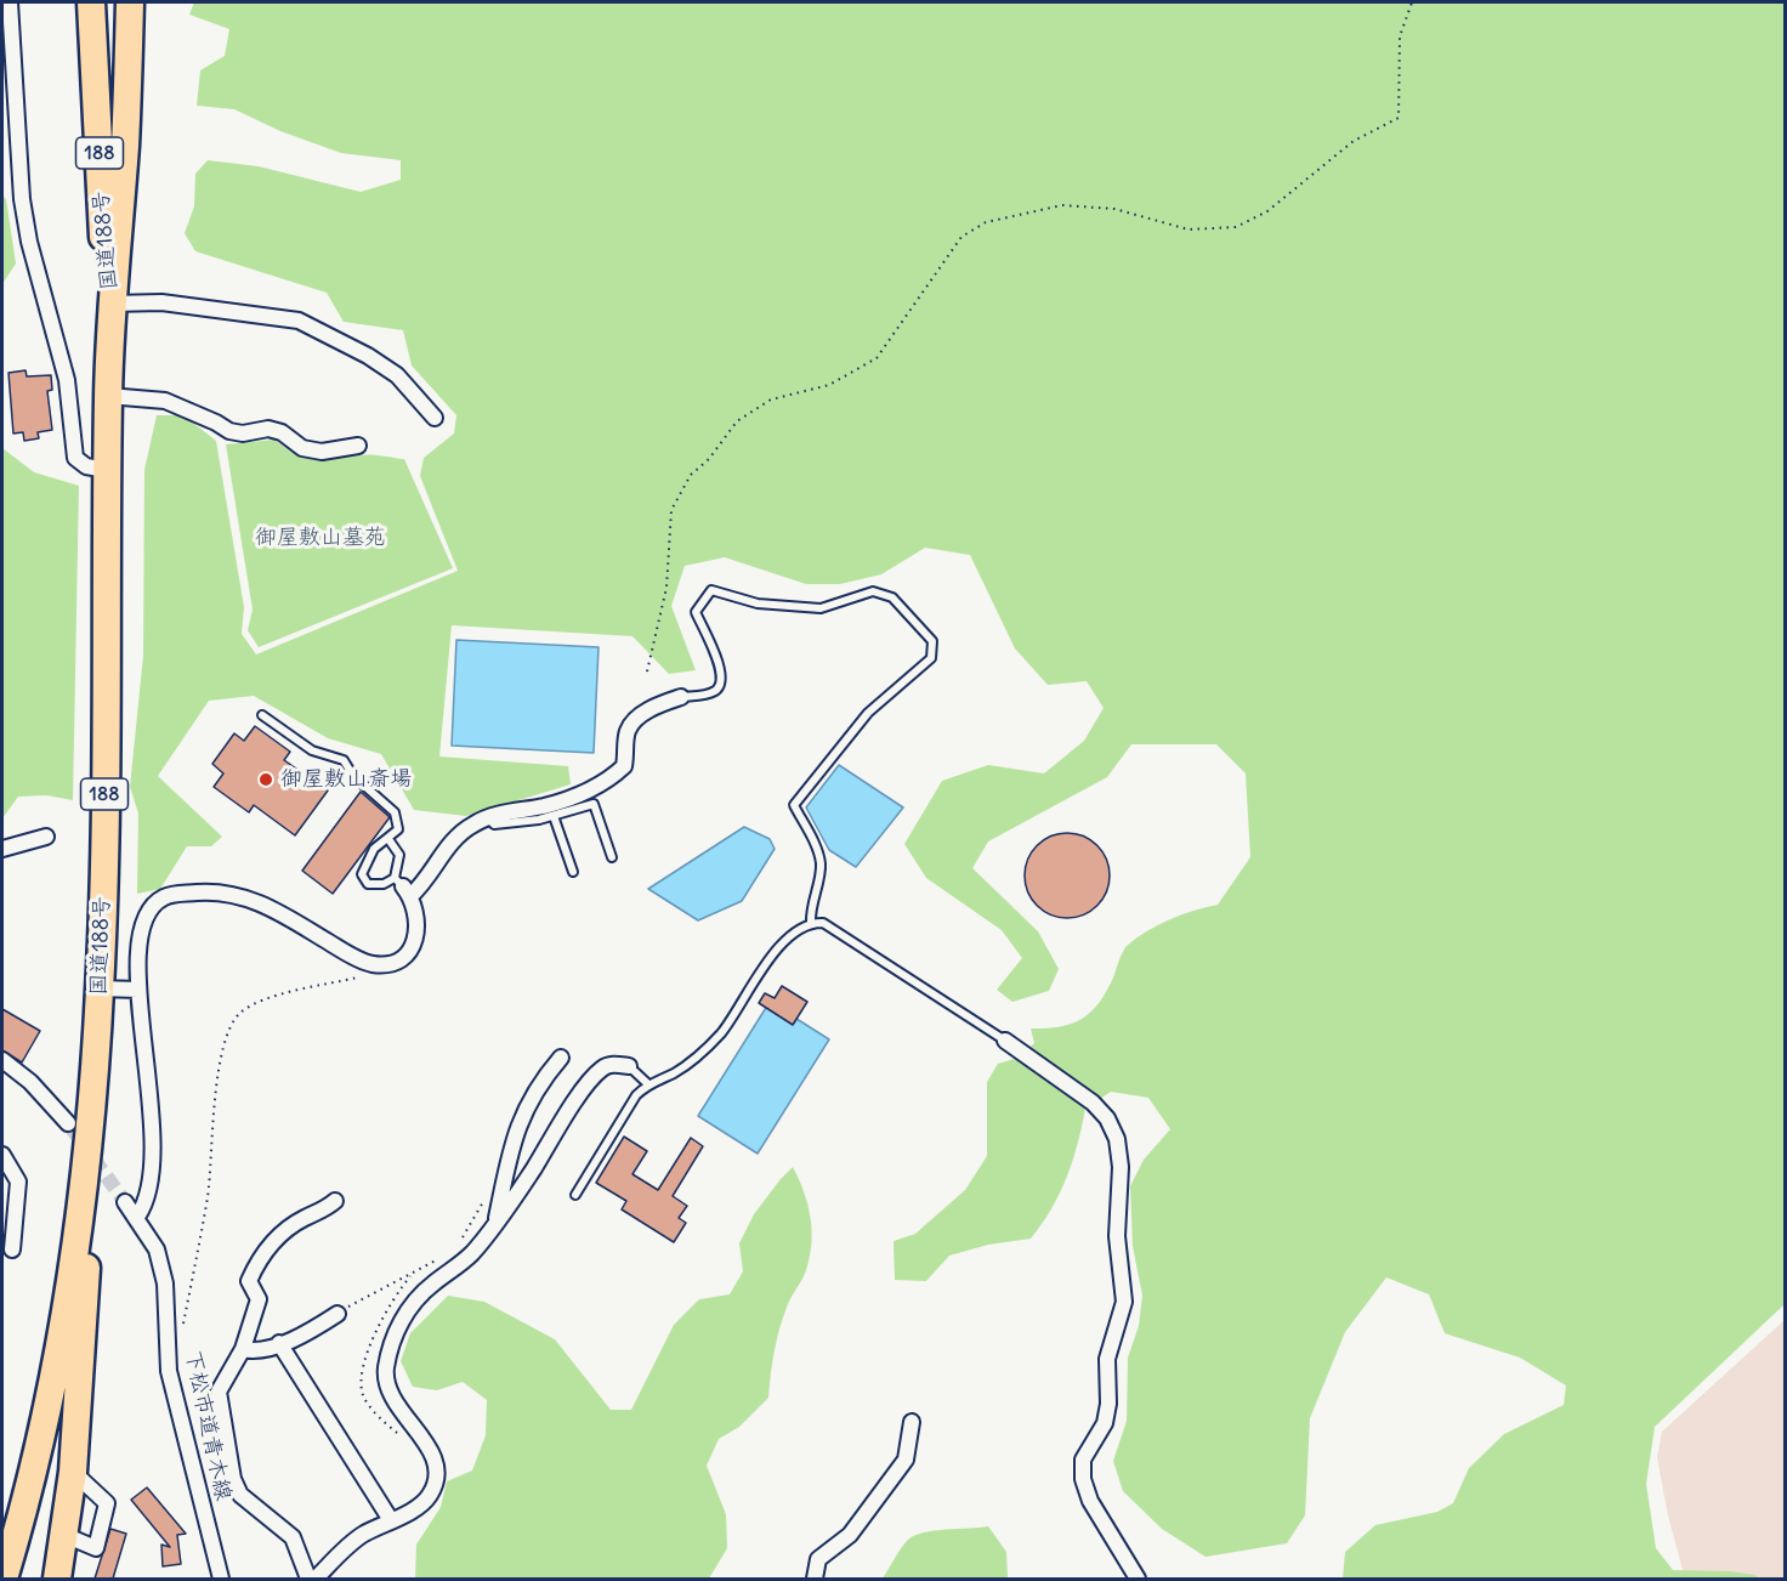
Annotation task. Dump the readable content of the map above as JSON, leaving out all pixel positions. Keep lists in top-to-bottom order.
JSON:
{
  "streets": {
    "highway": ["188", "国道188号"],
    "street": ["下松市道青木線"]
  },
  "parks": ["御屋敷山墓苑"],
  "places": ["御屋敷山斎場"]
}
